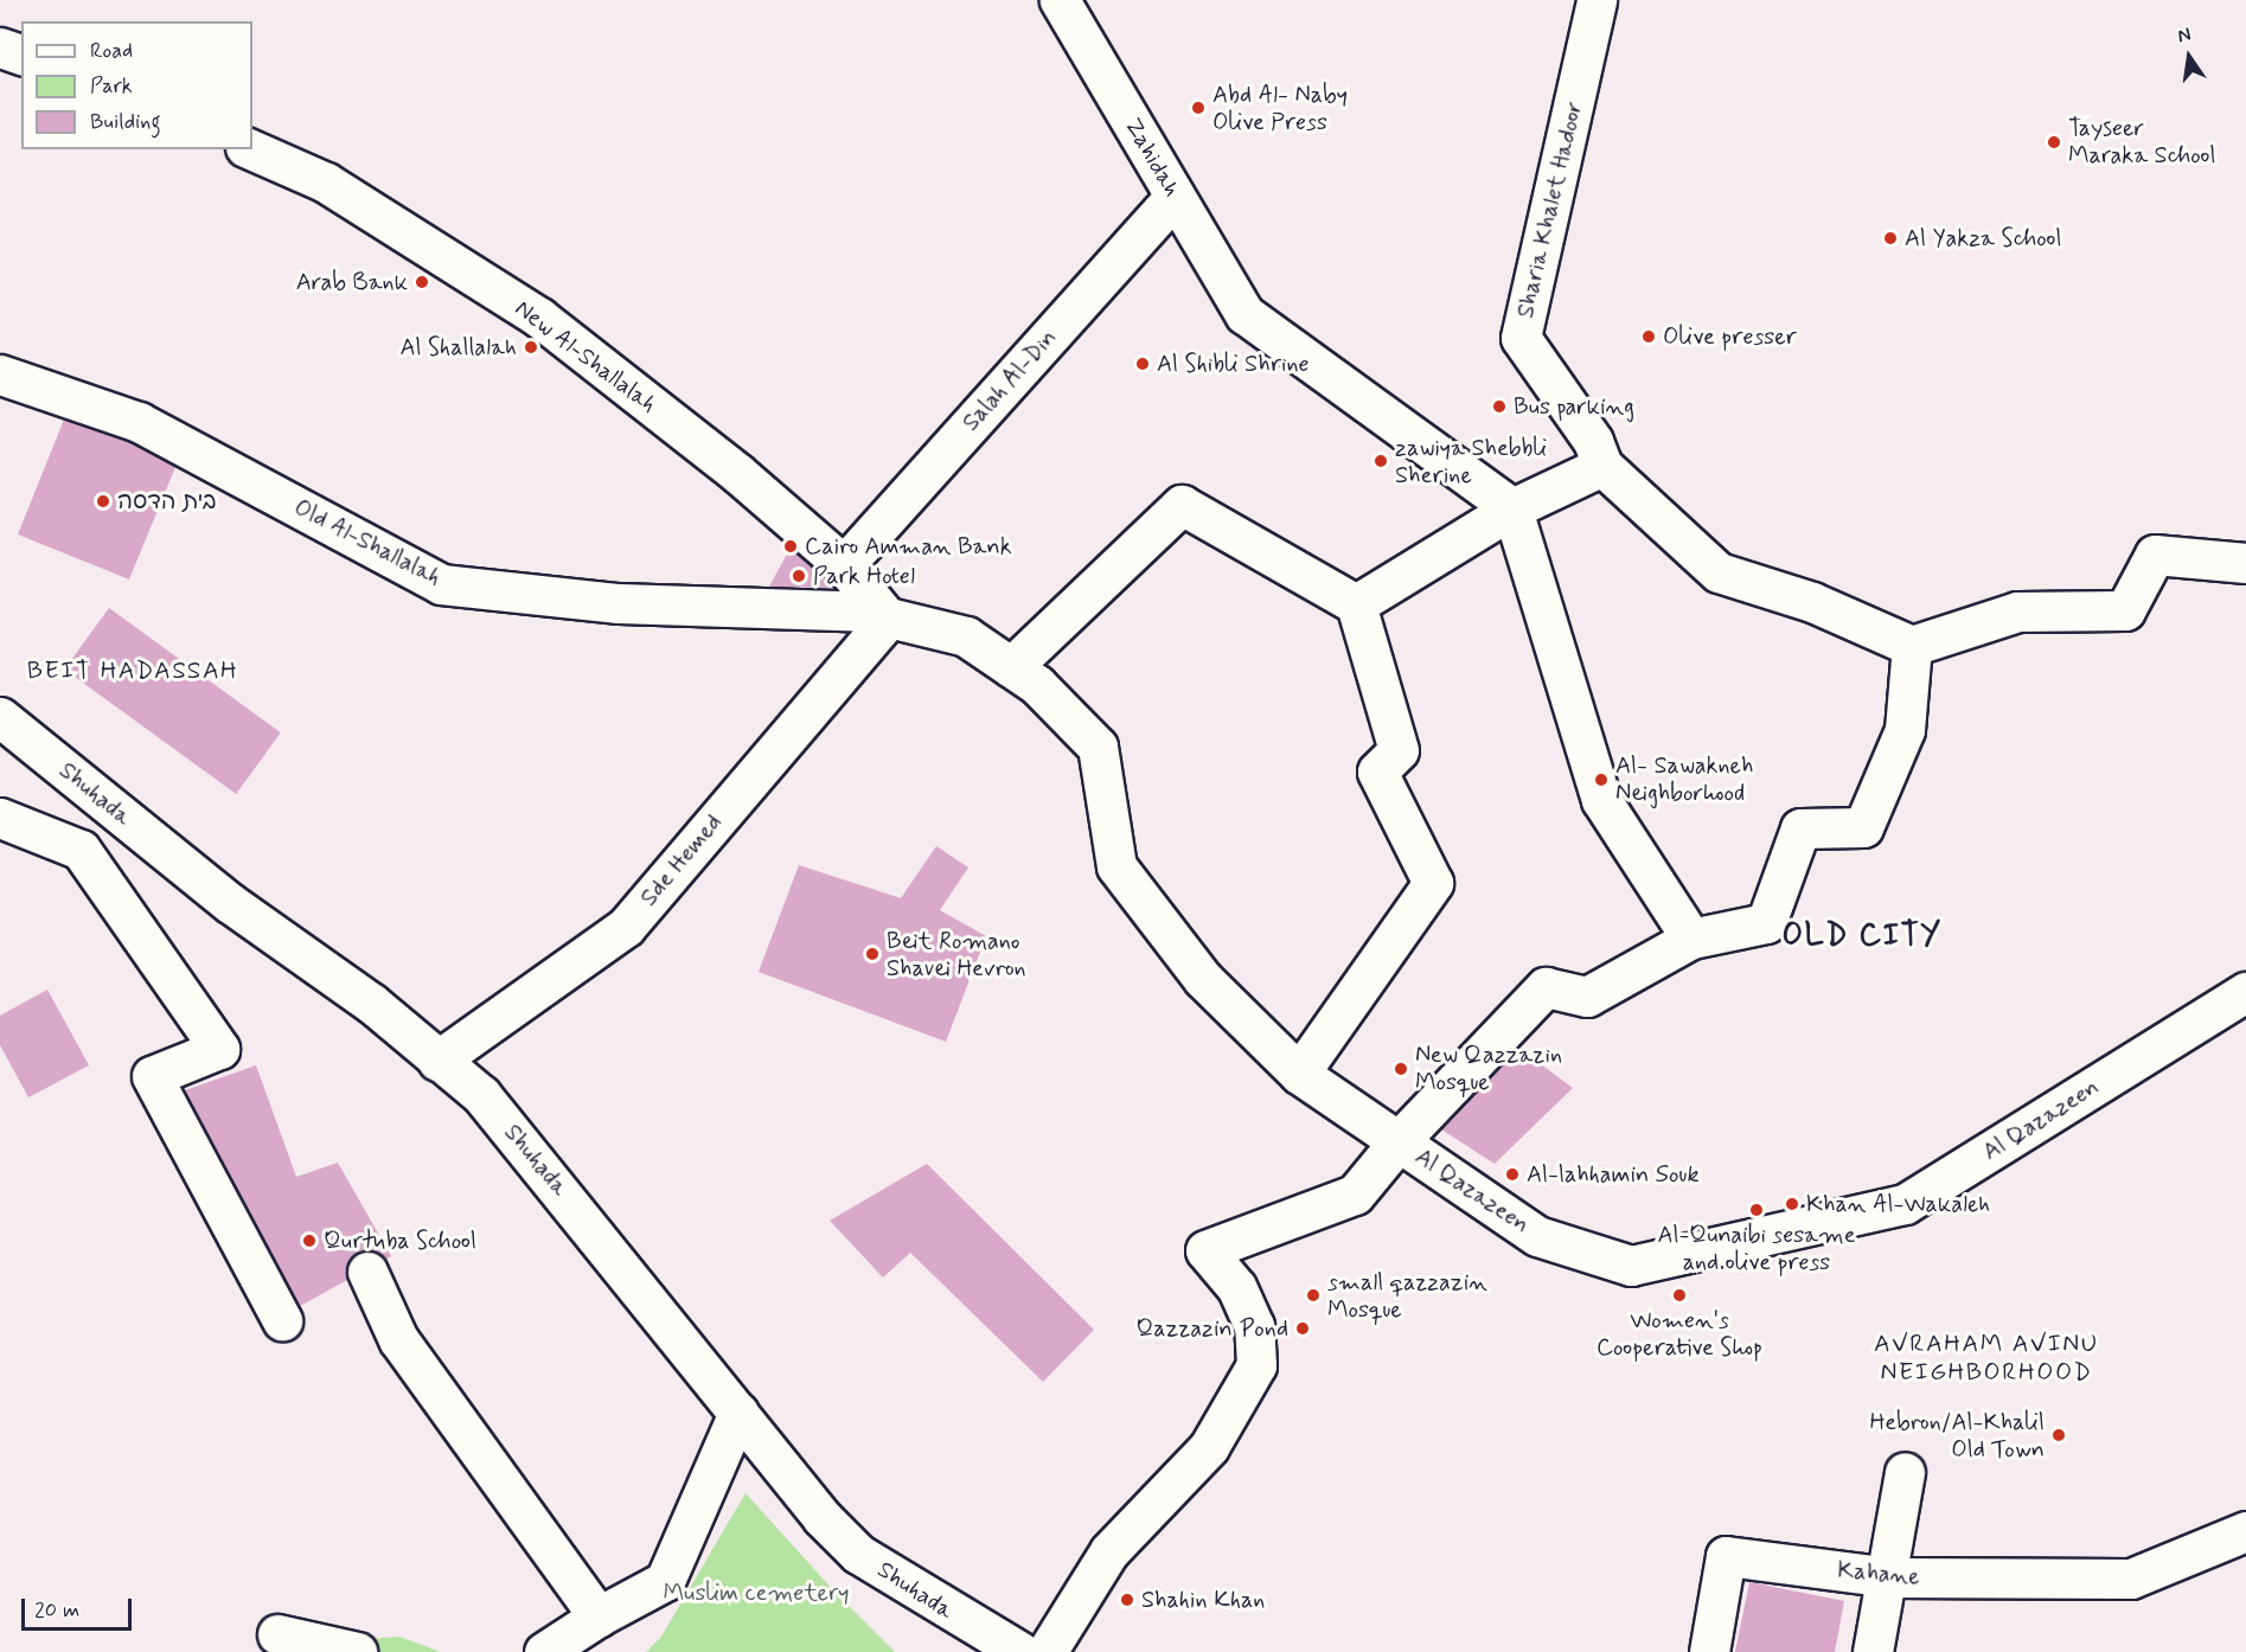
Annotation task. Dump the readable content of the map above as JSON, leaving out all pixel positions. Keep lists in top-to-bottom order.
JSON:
{
  "streets": {
    "street": [
      "Zahidah",
      "Sharia Khalet Hadoor",
      "New Al-Shallalah",
      "Salah Al-Din",
      "Old Al-Shallalah",
      "Shuhada",
      "Sde Hemed",
      "Al Qazazeen",
      "Kahane"
    ]
  },
  "crossings": [
    ["Zahidah", "Salah Al-Din"],
    ["New Al-Shallalah", "Salah Al-Din"],
    ["New Al-Shallalah", "Old Al-Shallalah"],
    ["New Al-Shallalah", "Sde Hemed"],
    ["New Al-Shallalah", "Al Qazazeen"],
    ["Old Al-Shallalah", "Sde Hemed"],
    ["Old Al-Shallalah", "Al Qazazeen"],
    ["Shuhada", "Sde Hemed"],
    ["Sde Hemed", "Al Qazazeen"]
  ],
  "districts": ["BEIT HADASSAH", "OLD CITY", "AVRAHAM AVINU NEIGHBORHOOD"],
  "parks": ["Muslim cemetery"],
  "places": [
    "Abd Al- Naby Olive Press",
    "Tayseer Maraka School",
    "Al Yakza School",
    "Arab Bank",
    "Olive presser",
    "Al Shallalah",
    "Al Shibli Shrine",
    "Bus parking",
    "zawiya Shebbli Sherine",
    "בית הדסה",
    "Cairo Amman Bank",
    "Park Hotel",
    "Al- Sawakneh Neighborhood",
    "Beit Romano Shavei Hevron",
    "New Qazzazin Mosque",
    "Al-lahhamin Souk",
    "Khan Al-Wakaleh",
    "Al-Qunaibi sesame and olive press",
    "Qurtuba School",
    "small qazzazin Mosque",
    "Women's Cooperative Shop",
    "Qazzazin Pond",
    "Hebron/Al-Khalil Old Town",
    "Shahin Khan"
  ],
  "legend": ["Road", "Park", "Building"],
  "scale_bar": "20 m",
  "north": "top"
}
